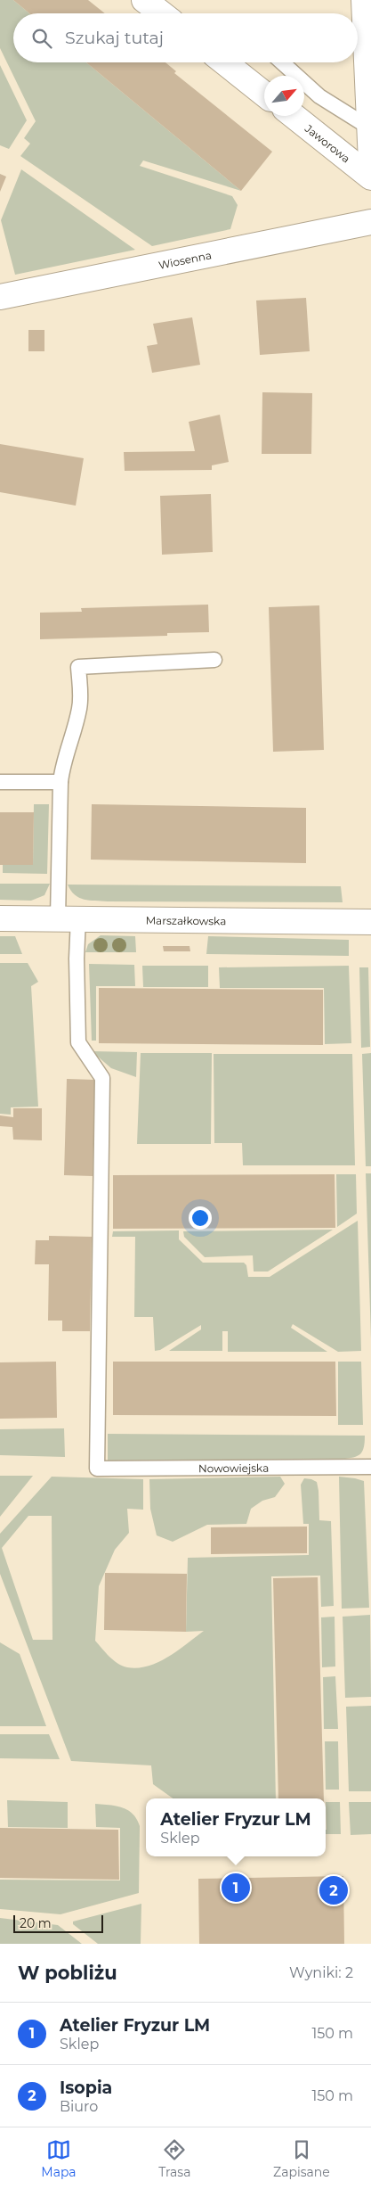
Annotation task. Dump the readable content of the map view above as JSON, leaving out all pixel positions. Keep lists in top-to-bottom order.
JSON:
{
  "streets": {
    "street": ["Jaworowa", "Wiosenna", "Marszałkowska"],
    "lane": ["Nowowiejska"]
  },
  "crossings": [
    ["Marszałkowska", "Nowowiejska"]
  ],
  "scale_bar": "20 m",
  "north": "top right",
  "page": {
    "search": "Szukaj tutaj",
    "popup": ["Atelier Fryzur LM", "Sklep"],
    "pins": ["1", "2"],
    "scale": "20 m",
    "heading": ["W pobliżu", "Wyniki: 2"],
    "list": [
      {
        "mark": "1",
        "name": "Atelier Fryzur LM",
        "note": "Sklep",
        "value": "150 m"
      },
      {
        "mark": "2",
        "name": "Isopia",
        "note": "Biuro",
        "value": "150 m"
      }
    ],
    "nav": ["Mapa", "Trasa", "Zapisane"]
  }
}
